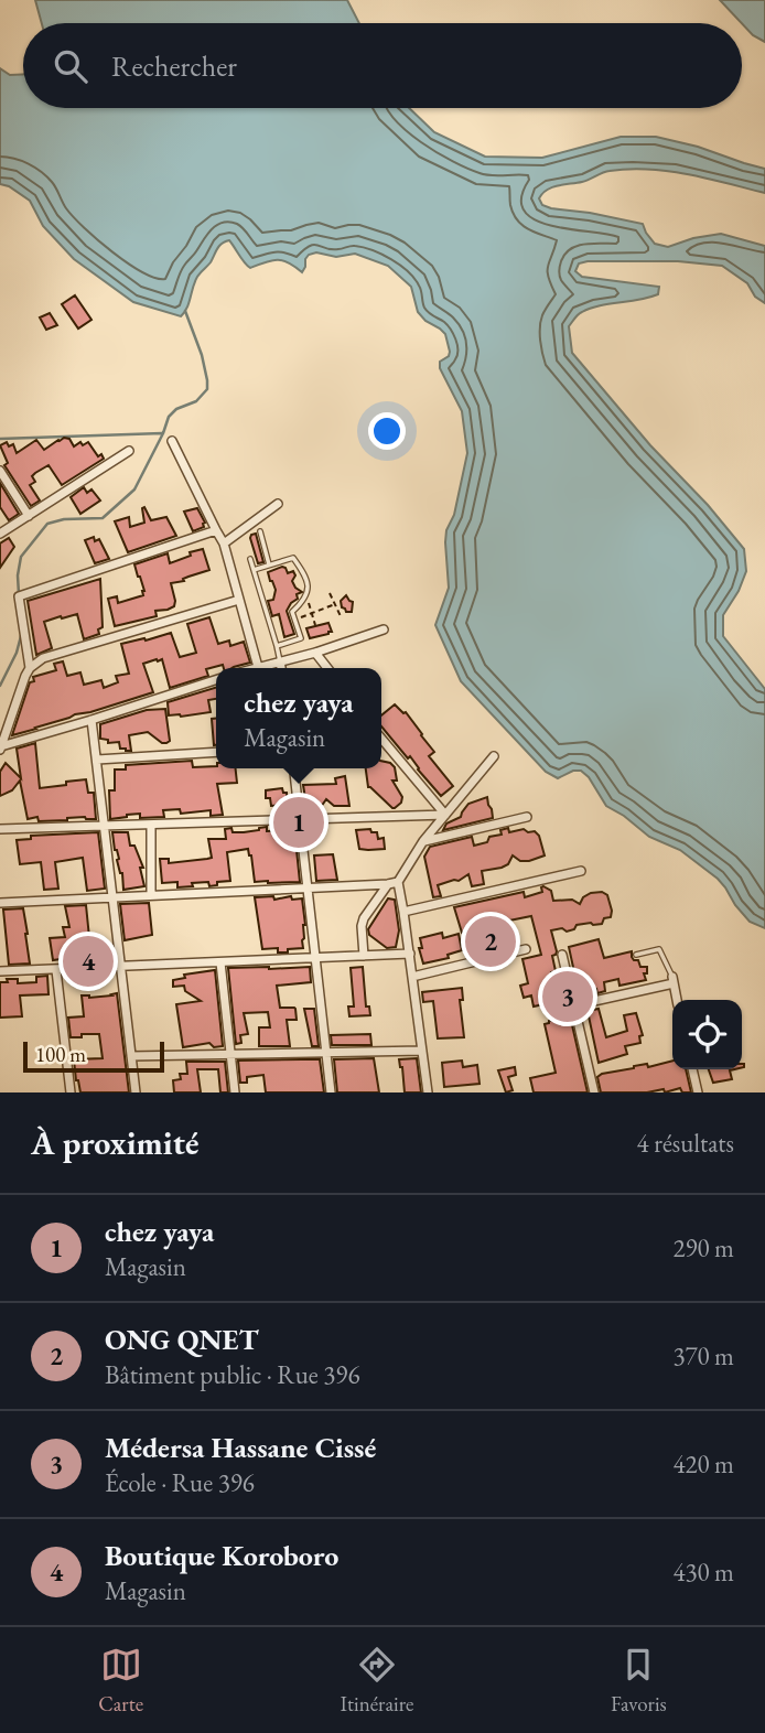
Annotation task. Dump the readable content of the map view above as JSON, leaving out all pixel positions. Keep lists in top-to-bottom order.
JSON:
{
  "scale_bar": "100 m",
  "page": {
    "search": "Rechercher",
    "popup": ["chez yaya", "Magasin"],
    "pins": [
      "1",
      "2",
      "4",
      "3"
    ],
    "scale": "100 m",
    "heading": ["À proximité", "4 résultats"],
    "list": [
      {
        "mark": "1",
        "name": "chez yaya",
        "note": "Magasin",
        "value": "290 m"
      },
      {
        "mark": "2",
        "name": "ONG QNET",
        "note": "Bâtiment public · Rue 396",
        "value": "370 m"
      },
      {
        "mark": "3",
        "name": "Médersa Hassane Cissé",
        "note": "École · Rue 396",
        "value": "420 m"
      },
      {
        "mark": "4",
        "name": "Boutique Koroboro",
        "note": "Magasin",
        "value": "430 m"
      }
    ],
    "nav": ["Carte", "Itinéraire", "Favoris"]
  }
}
